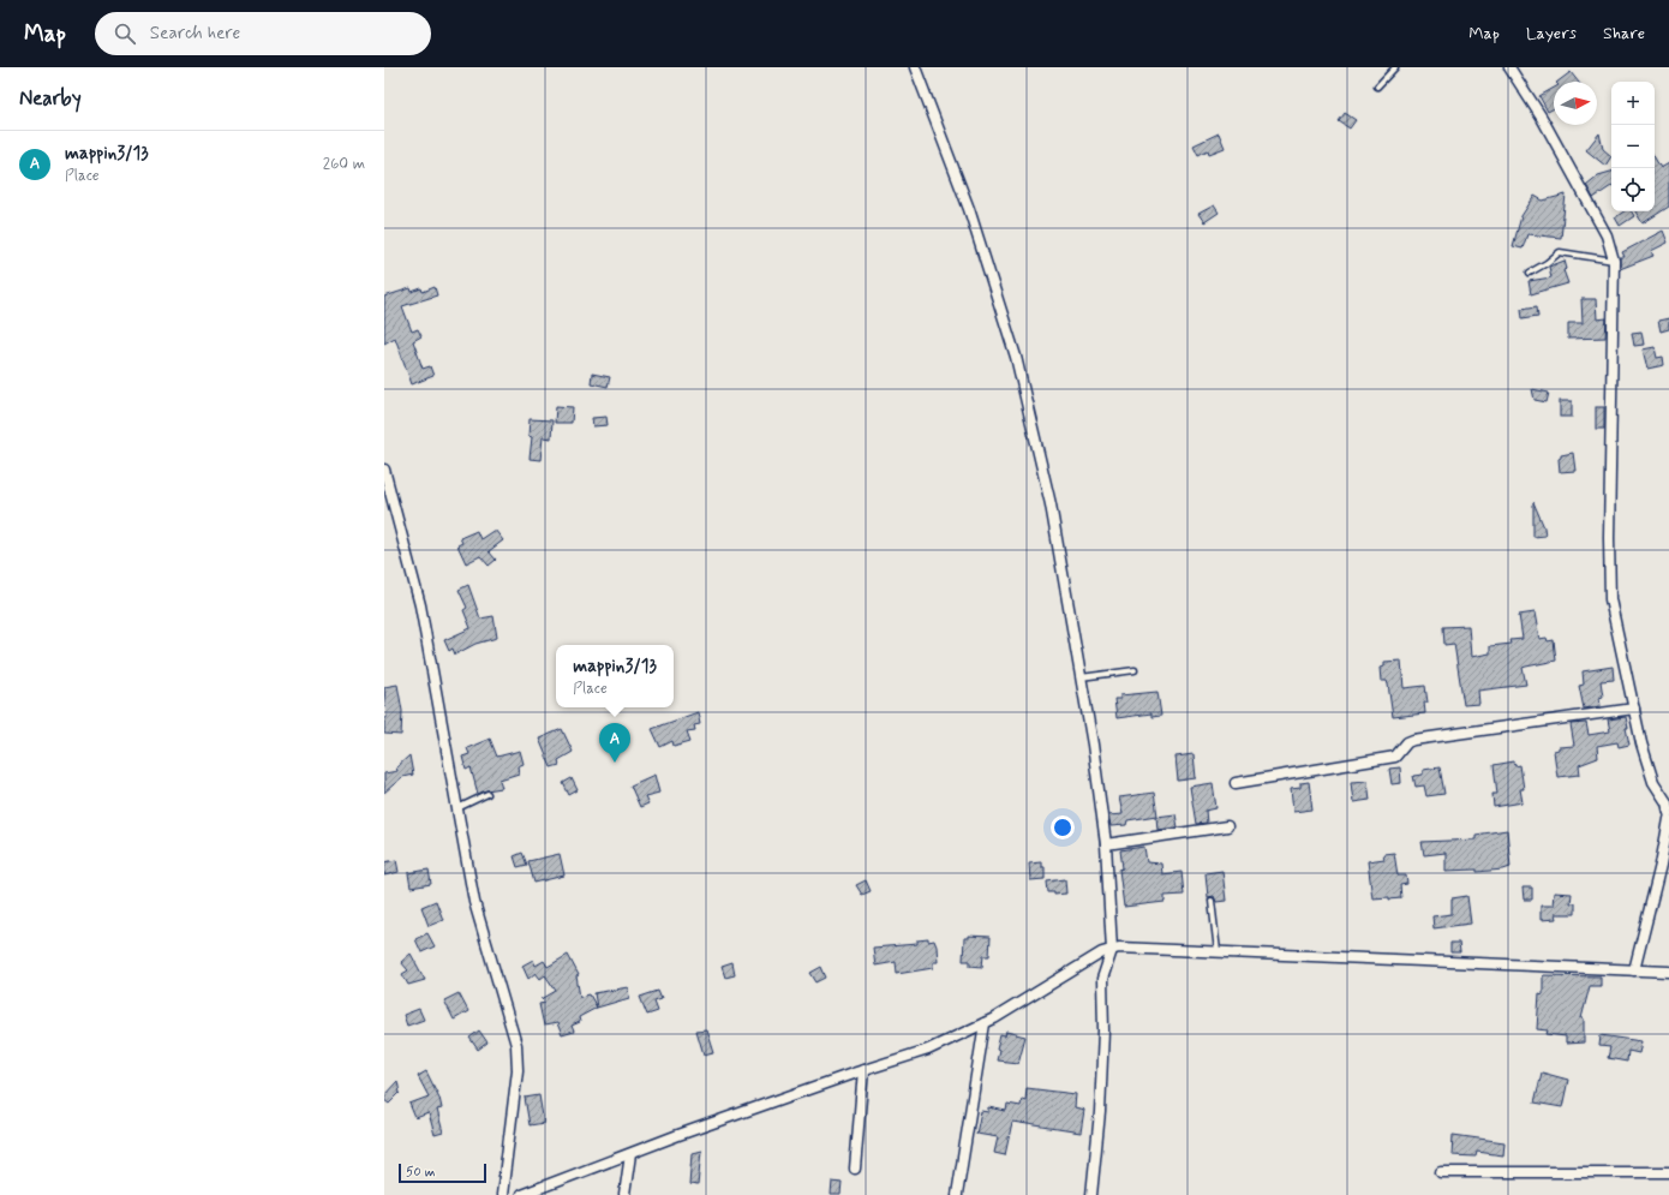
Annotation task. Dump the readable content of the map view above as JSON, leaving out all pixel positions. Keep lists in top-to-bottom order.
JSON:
{
  "scale_bar": "50 m",
  "north": "right",
  "page": {
    "header": "Map",
    "search": "Search here",
    "nav": ["Map", "Layers", "Share"],
    "heading": "Nearby",
    "map_buttons": ["+", "−"],
    "list": [
      {
        "mark": "A",
        "name": "mappin3/13",
        "note": "Place",
        "value": "260 m"
      }
    ],
    "popup": ["mappin3/13", "Place"],
    "pins": "A",
    "scale": "50 m"
  }
}
